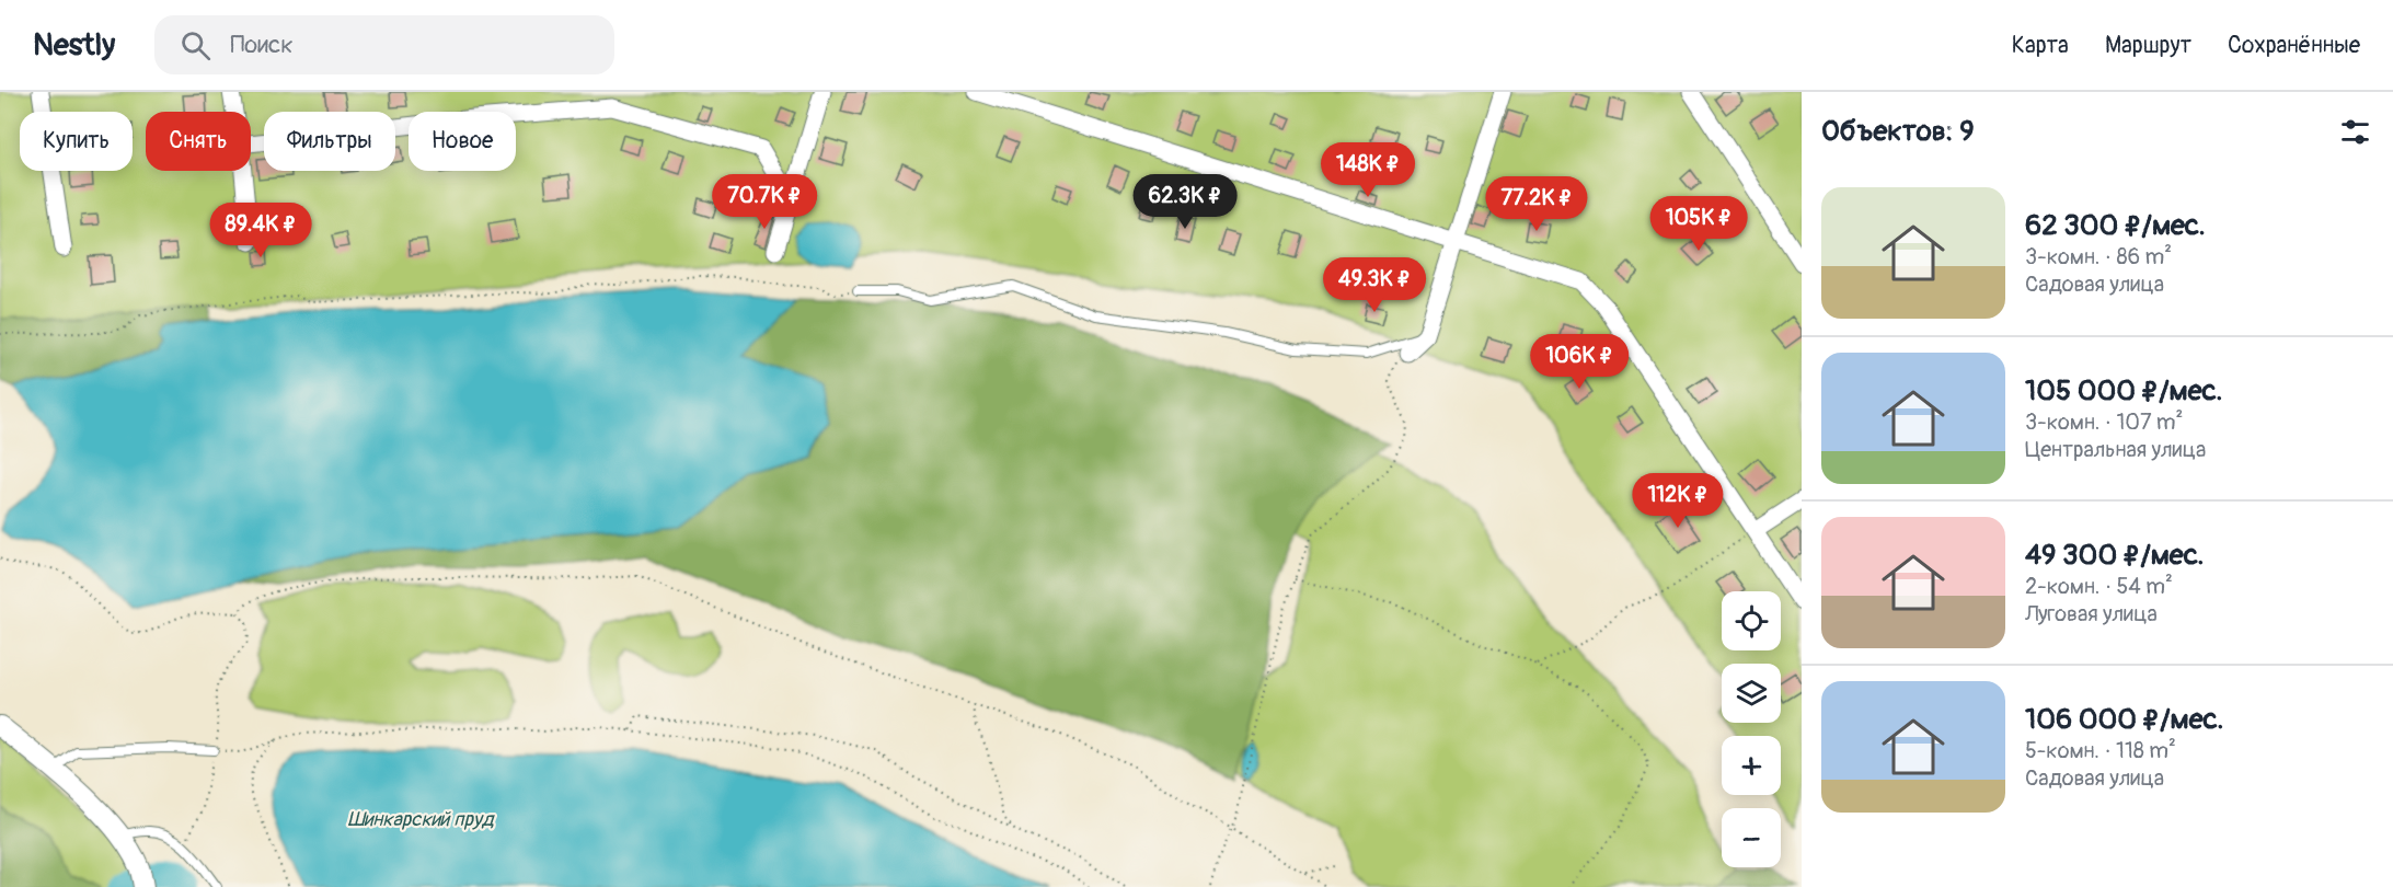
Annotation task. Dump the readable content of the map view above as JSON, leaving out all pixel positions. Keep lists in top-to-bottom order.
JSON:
{
  "water": ["Шинкарский пруд"],
  "page": {
    "header": "Nestly",
    "search": "Поиск",
    "nav": ["Карта", "Маршрут", "Сохранённые"],
    "heading": "Объектов: 9",
    "chip": [
      "Купить",
      "Снять",
      "Фильтры",
      "Новое"
    ],
    "price": [
      "148K ₽",
      "70.7K ₽",
      "62.3K ₽",
      "77.2K ₽",
      "105K ₽",
      "89.4K ₽",
      "49.3K ₽",
      "106K ₽",
      "112K ₽"
    ],
    "list": [
      {
        "name": "62 300 ₽/мес.",
        "note": "3-комн. · 86 m² · Садовая улица"
      },
      {
        "name": "105 000 ₽/мес.",
        "note": "3-комн. · 107 m² · Центральная улица"
      },
      {
        "name": "49 300 ₽/мес.",
        "note": "2-комн. · 54 m² · Луговая улица"
      },
      {
        "name": "106 000 ₽/мес.",
        "note": "5-комн. · 118 m² · Садовая улица"
      }
    ],
    "map_buttons": ["+", "−"]
  }
}
